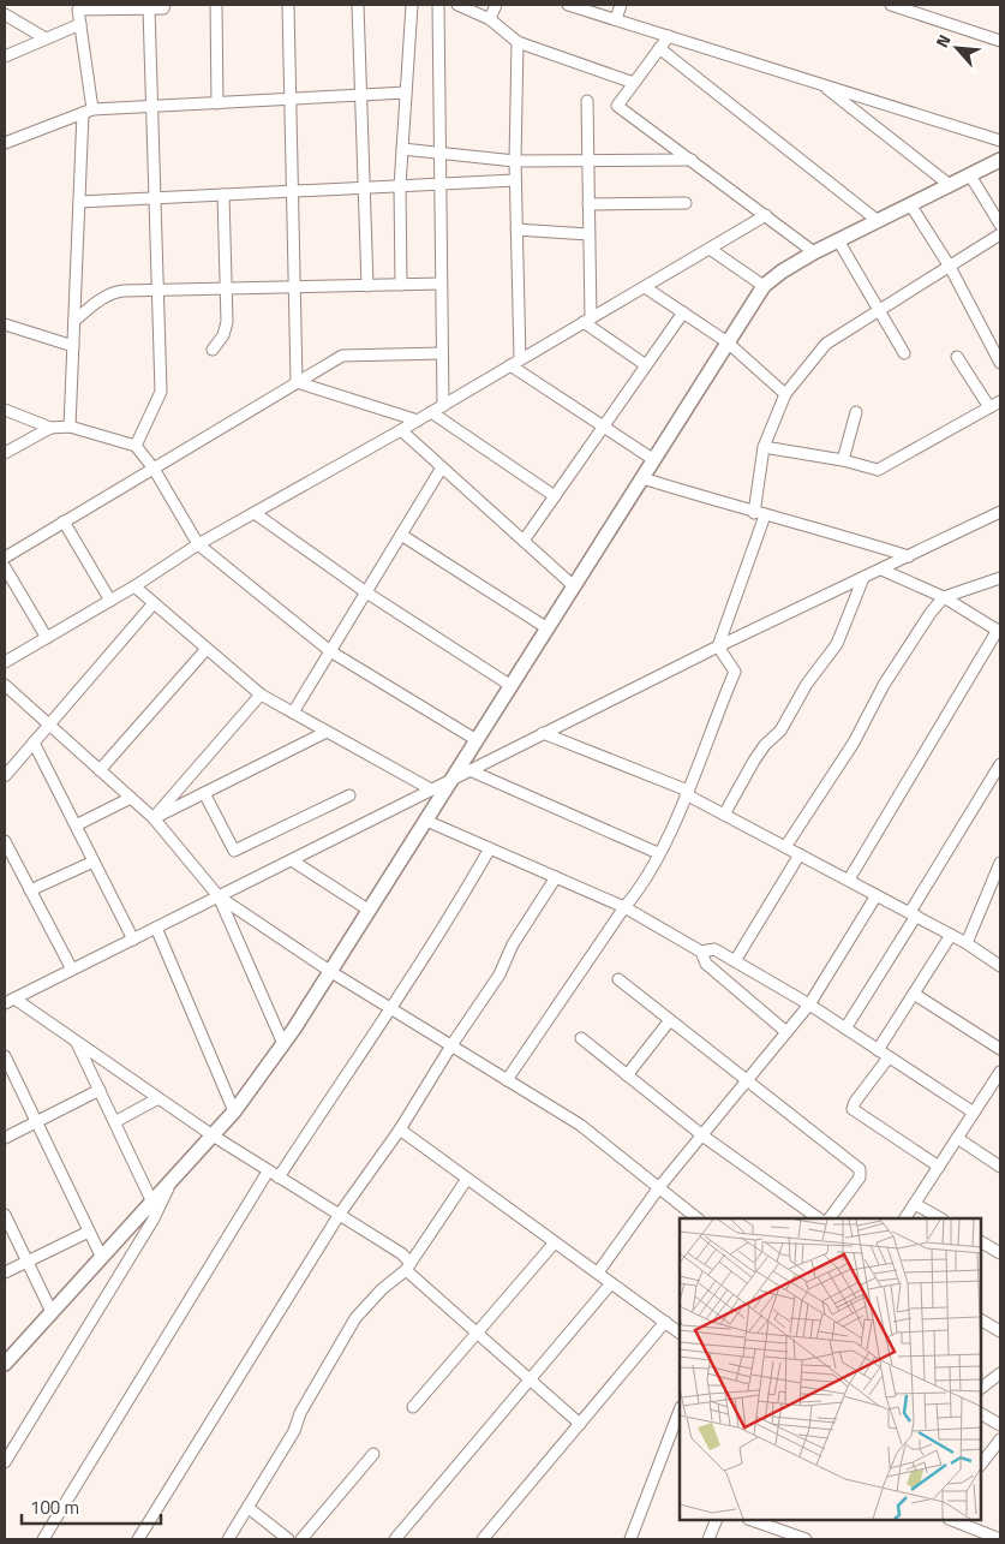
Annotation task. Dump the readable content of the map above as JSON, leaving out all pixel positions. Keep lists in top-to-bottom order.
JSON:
{
  "scale_bar": "100 m",
  "north": "top left"
}
